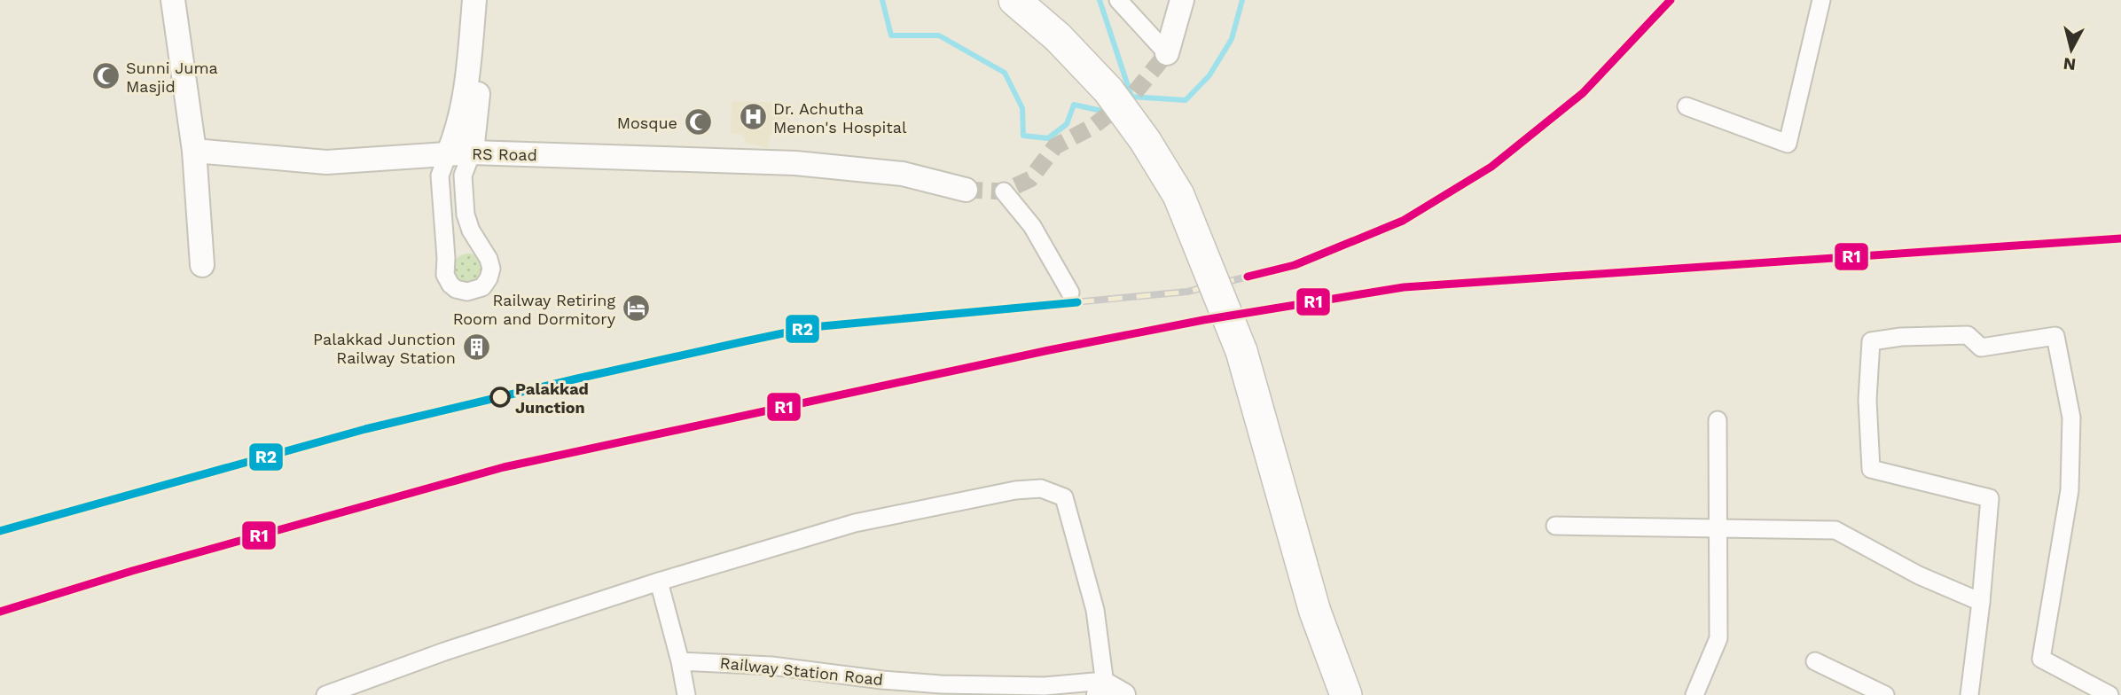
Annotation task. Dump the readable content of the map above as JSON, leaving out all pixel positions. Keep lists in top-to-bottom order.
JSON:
{
  "streets": {
    "street": ["RS Road", "Railway Station Road"]
  },
  "places": {
    "mosque": ["Sunni Juma Masjid", "Mosque"],
    "hospital": ["Dr. Achutha Menon's Hospital"],
    "hotel": ["Railway Retiring Room and Dormitory"],
    "building": ["Palakkad Junction Railway Station"],
    "other": ["Palakkad Junction"]
  },
  "lines": ["transit line R1", "transit line R2"],
  "north": "bottom"
}
